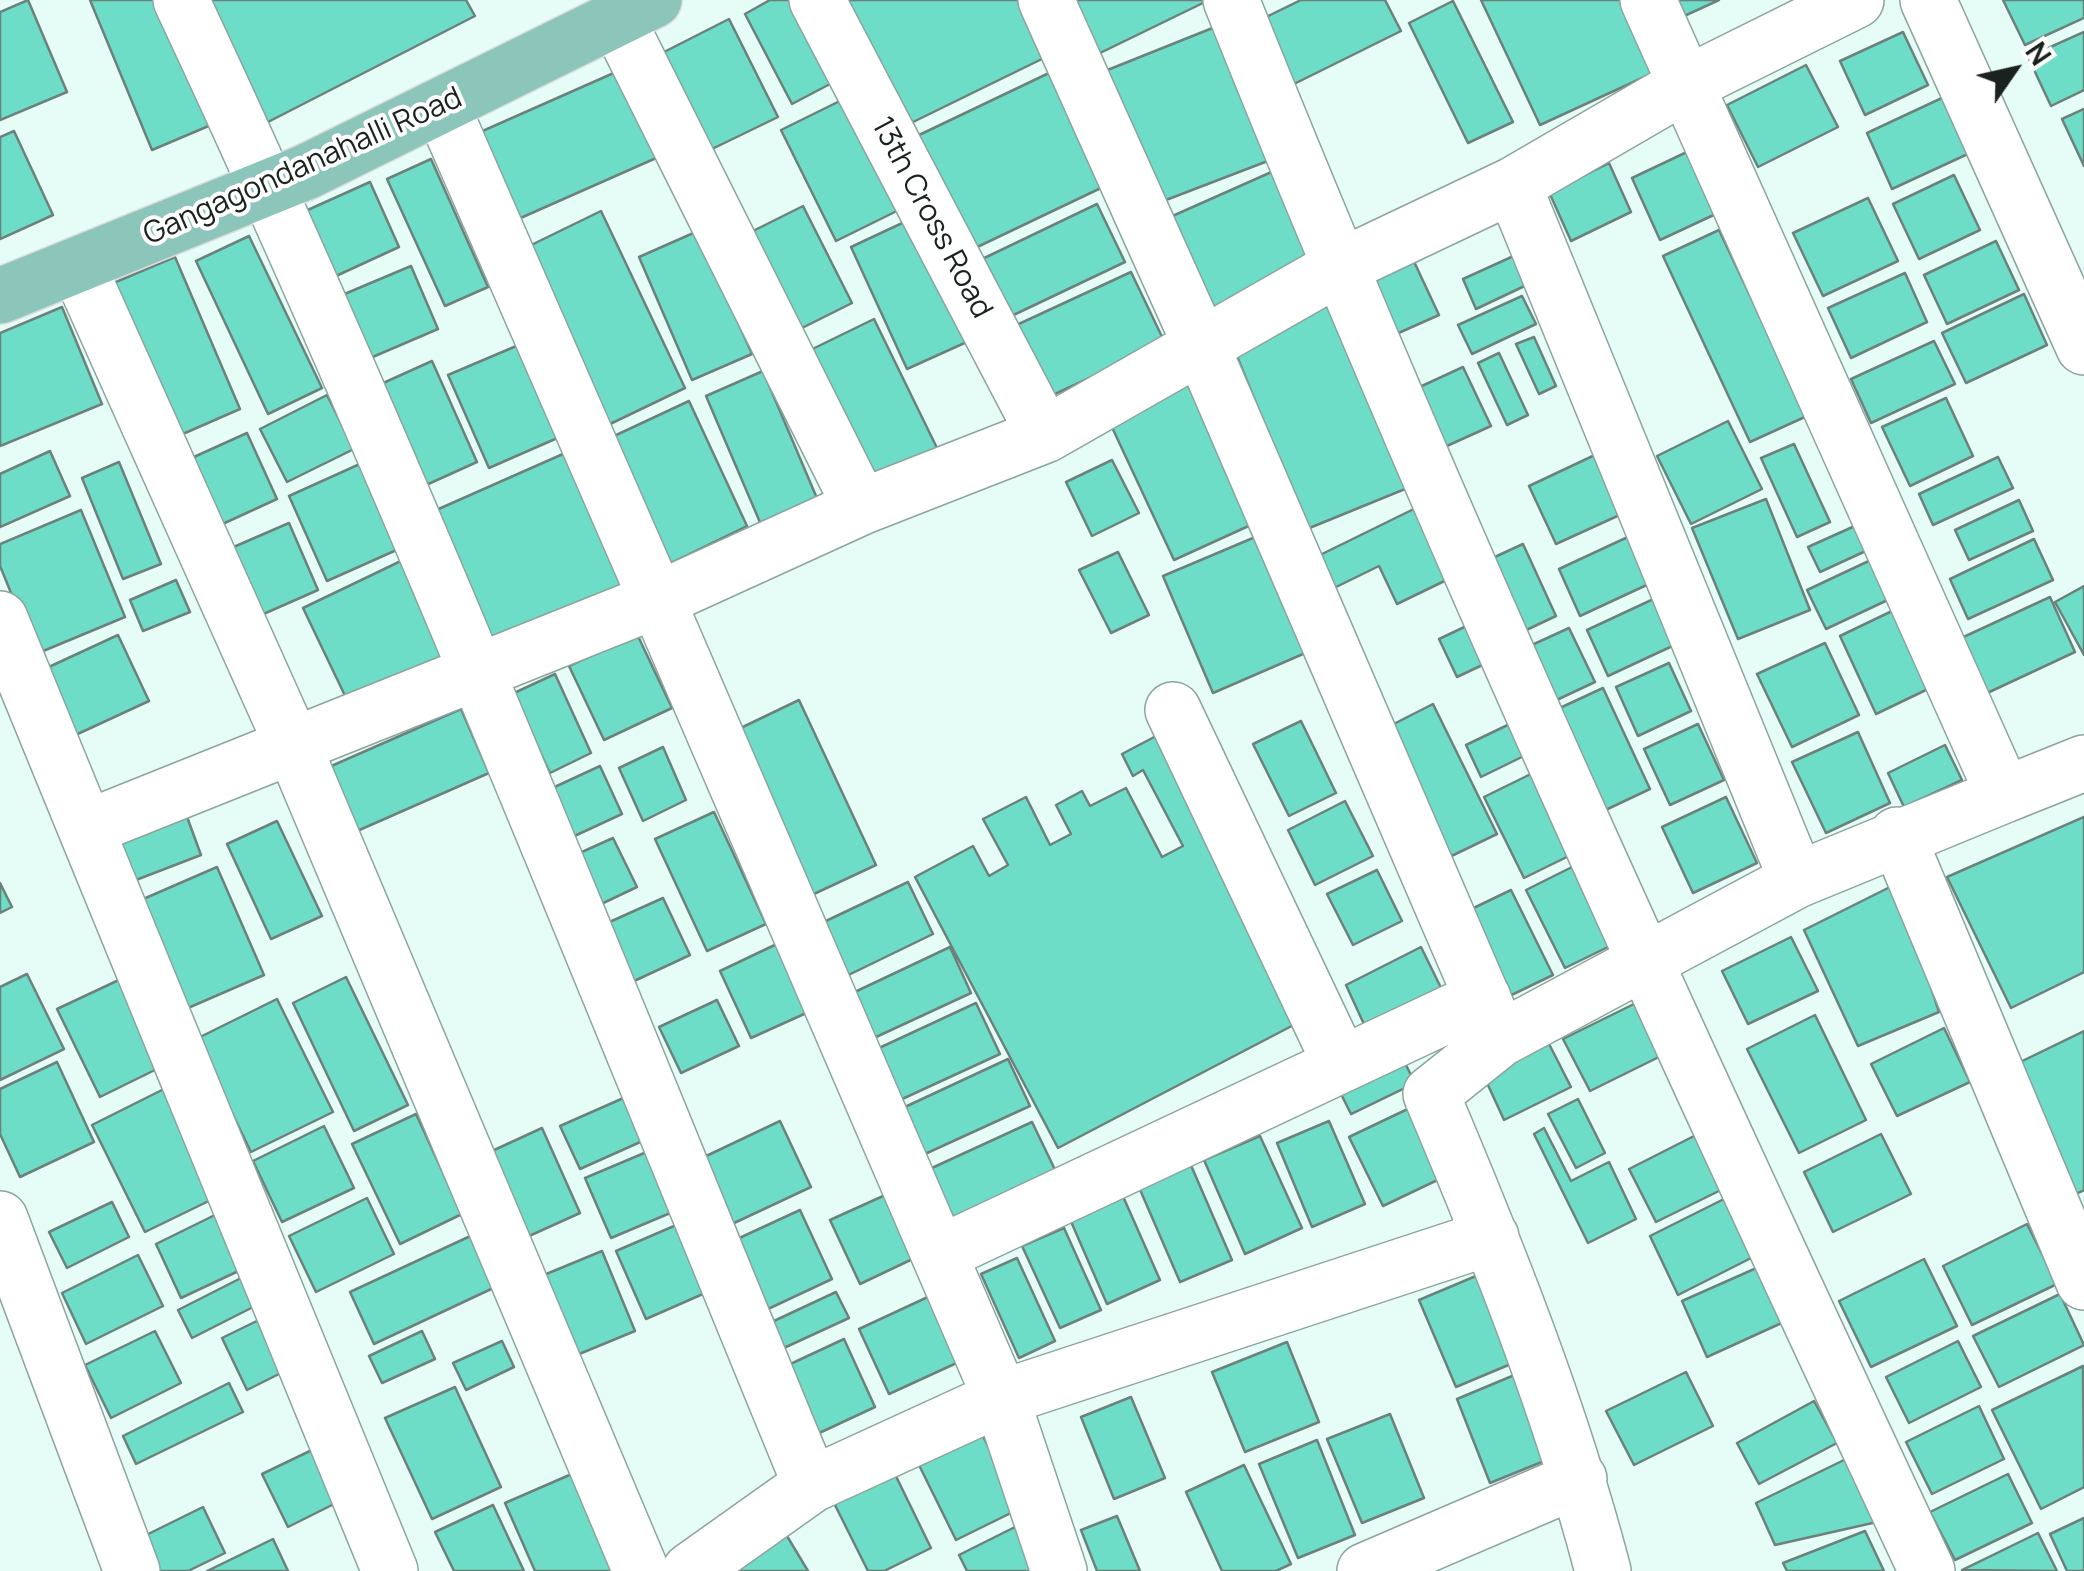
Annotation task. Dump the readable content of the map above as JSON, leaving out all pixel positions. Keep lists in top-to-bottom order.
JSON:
{
  "streets": {
    "main road": ["Gangagondanahalli Road"],
    "street": ["13th Cross Road"]
  },
  "north": "top right"
}
